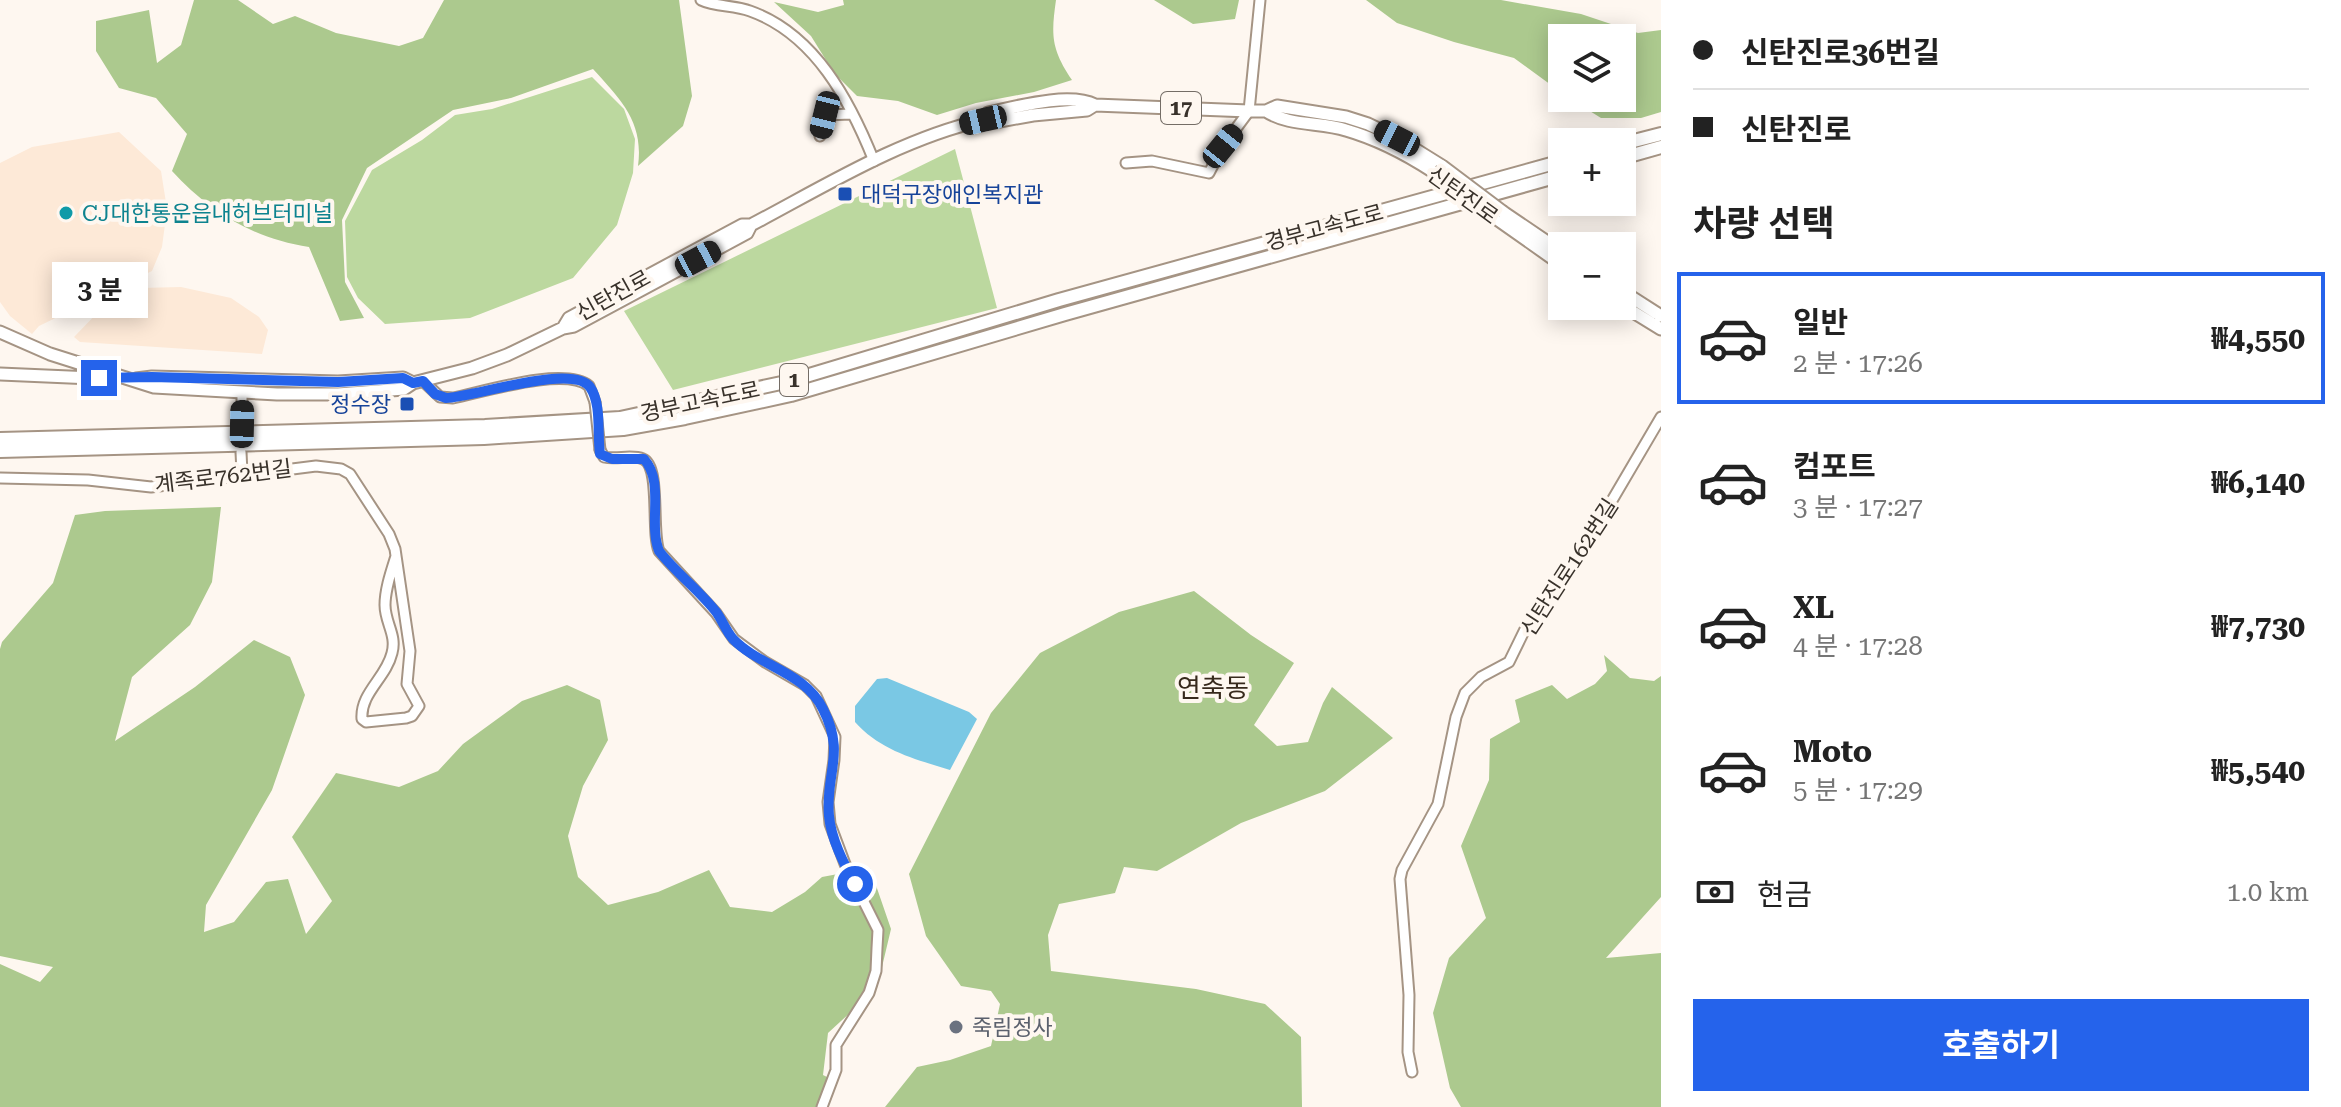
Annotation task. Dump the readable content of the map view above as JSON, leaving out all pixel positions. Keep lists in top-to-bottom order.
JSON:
{
  "streets": {
    "highway": ["경부고속도로", "1"],
    "main road": ["17", "신탄진로"],
    "street": ["계족로762번길", "신탄진로162번길"]
  },
  "districts": ["연축동"],
  "places": {
    "transit": ["대덕구장애인복지관", "정수장"],
    "other": ["CJ대한통운읍내허브터미널", "죽림정사"]
  },
  "page": {
    "banner": ["신탄진로36번길", "신탄진로"],
    "map_buttons": ["+", "−"],
    "heading": "차량 선택",
    "bubble": "3 분",
    "list": [
      {
        "name": "일반",
        "note": "2 분 · 17:26",
        "value": "₩4,550"
      },
      {
        "name": "컴포트",
        "note": "3 분 · 17:27",
        "value": "₩6,140"
      },
      {
        "name": "XL",
        "note": "4 분 · 17:28",
        "value": "₩7,730"
      },
      {
        "name": "Moto",
        "note": "5 분 · 17:29",
        "value": "₩5,540"
      }
    ],
    "pay": ["현금", "1.0 km"],
    "buttons": "호출하기"
  }
}
